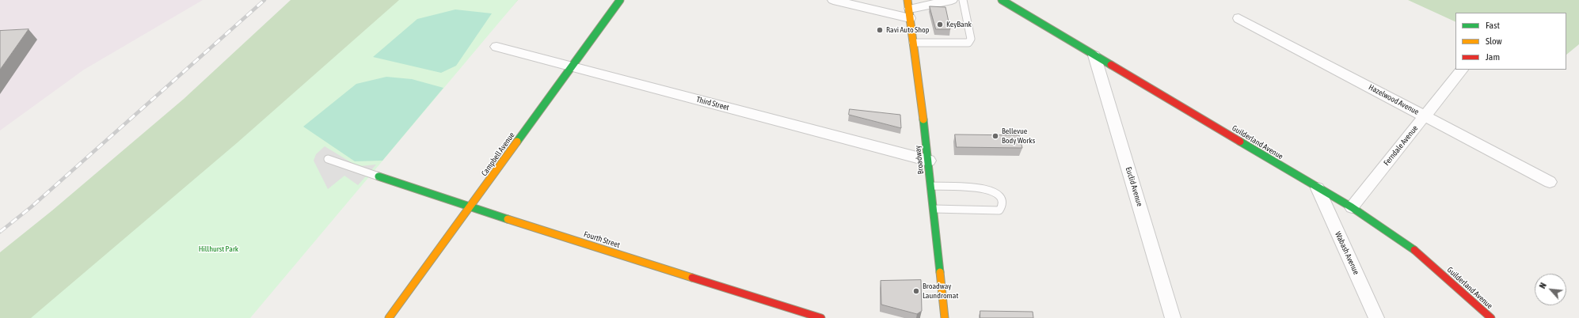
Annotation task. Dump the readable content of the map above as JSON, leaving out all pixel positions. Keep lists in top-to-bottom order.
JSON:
{
  "streets": {
    "street": [
      "Hazelwood Avenue",
      "Third Street",
      "Guilderland Avenue",
      "Ferndale Avenue",
      "Campbell Avenue",
      "Broadway",
      "Euclid Avenue",
      "Fourth Street",
      "Wabash Avenue"
    ]
  },
  "crossings": [
    ["Hazelwood Avenue", "Ferndale Avenue"],
    ["Third Street", "Campbell Avenue"],
    ["Third Street", "Broadway"],
    ["Guilderland Avenue", "Ferndale Avenue"],
    ["Guilderland Avenue", "Euclid Avenue"],
    ["Guilderland Avenue", "Wabash Avenue"],
    ["Campbell Avenue", "Fourth Street"]
  ],
  "parks": ["Hillhurst Park"],
  "places": [
    "KeyBank",
    "Ravi Auto Shop",
    "Bellevue Body Works",
    "Broadway Laundromat"
  ],
  "legend": ["Fast", "Slow", "Jam"],
  "north": "top left"
}
